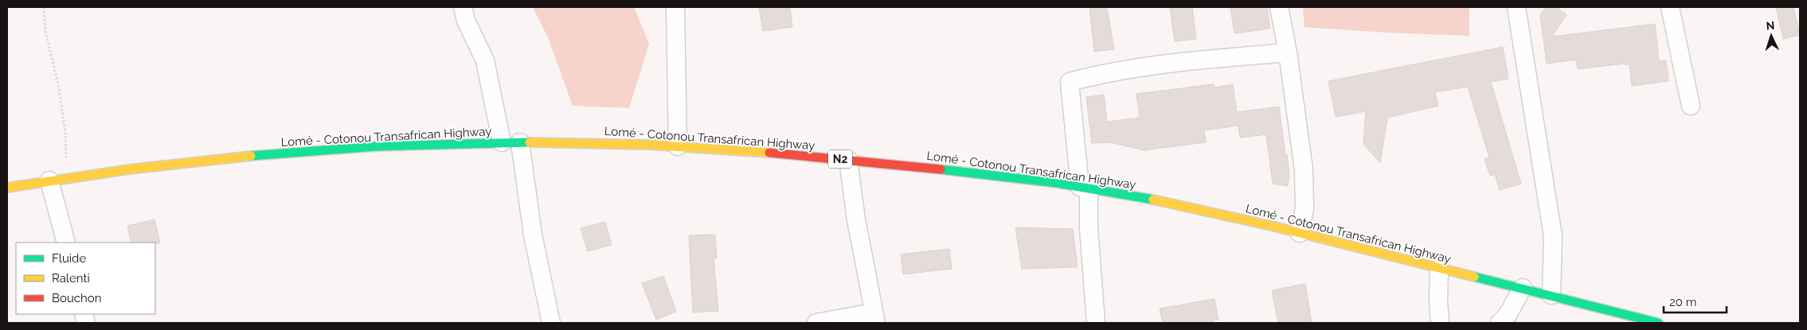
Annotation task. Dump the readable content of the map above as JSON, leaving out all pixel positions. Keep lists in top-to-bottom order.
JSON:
{
  "streets": {
    "highway": ["Lomé - Cotonou Transafrican Highway", "N2"]
  },
  "legend": ["Fluide", "Ralenti", "Bouchon"],
  "scale_bar": "20 m",
  "north": "top"
}
